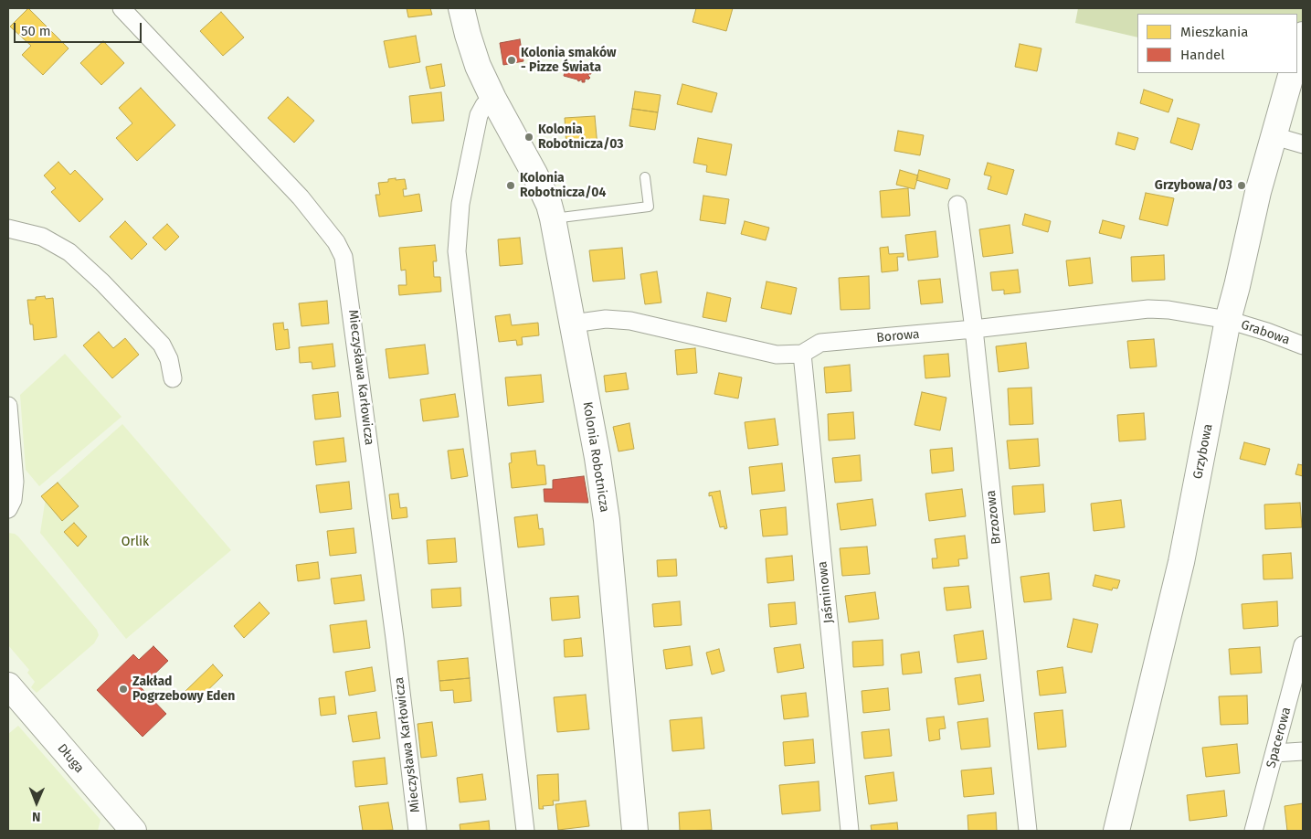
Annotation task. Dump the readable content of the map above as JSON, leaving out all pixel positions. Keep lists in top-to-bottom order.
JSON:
{
  "streets": {
    "street": [
      "Grabowa",
      "Borowa",
      "Mieczysława Karłowicza",
      "Grzybowa",
      "Kolonia Robotnicza",
      "Brzozowa",
      "Jaśminowa",
      "Spacerowa",
      "Długa"
    ]
  },
  "crossings": [
    ["Grabowa", "Borowa"],
    ["Grabowa", "Grzybowa"],
    ["Borowa", "Grzybowa"],
    ["Borowa", "Kolonia Robotnicza"],
    ["Borowa", "Brzozowa"],
    ["Borowa", "Jaśminowa"]
  ],
  "parks": ["Orlik"],
  "places": [
    "Kolonia smaków - Pizze Świata",
    "Kolonia Robotnicza/03",
    "Kolonia Robotnicza/04",
    "Grzybowa/03",
    "Zakład Pogrzebowy Eden"
  ],
  "legend": ["Mieszkania", "Handel"],
  "scale_bar": "50 m",
  "north": "bottom"
}
